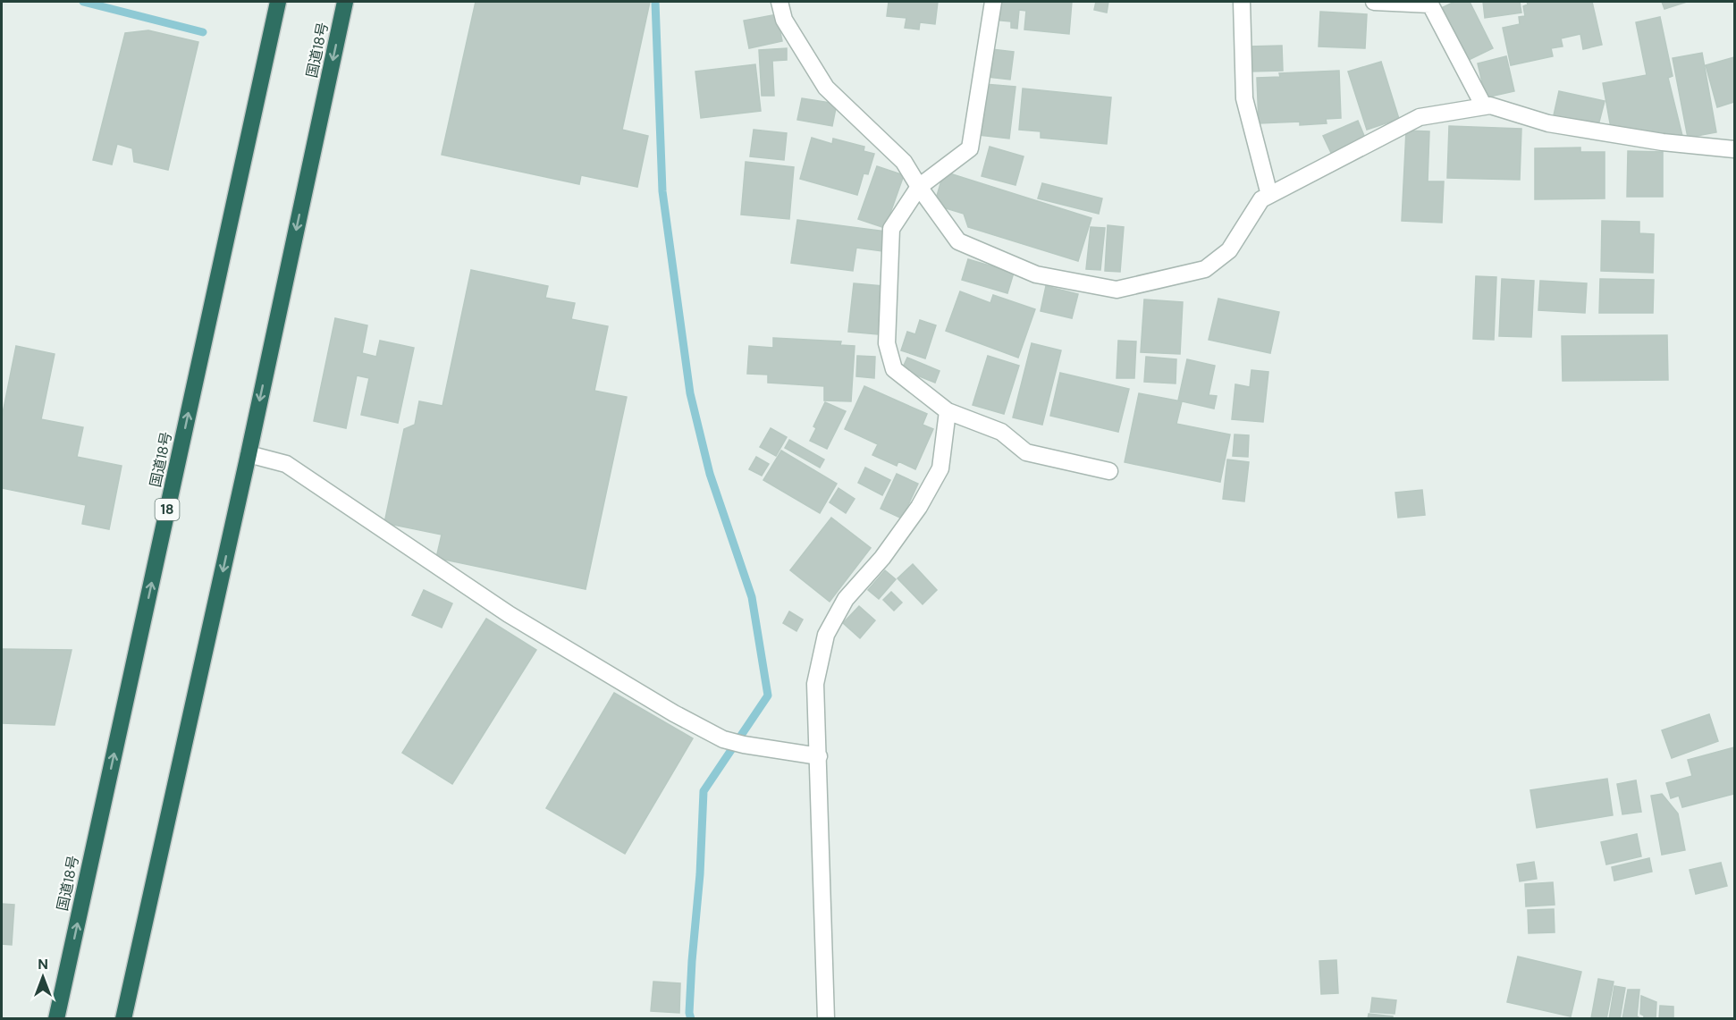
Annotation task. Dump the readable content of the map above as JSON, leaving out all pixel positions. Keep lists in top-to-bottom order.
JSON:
{
  "streets": {
    "highway": ["国道18号", "18"]
  },
  "north": "top"
}
